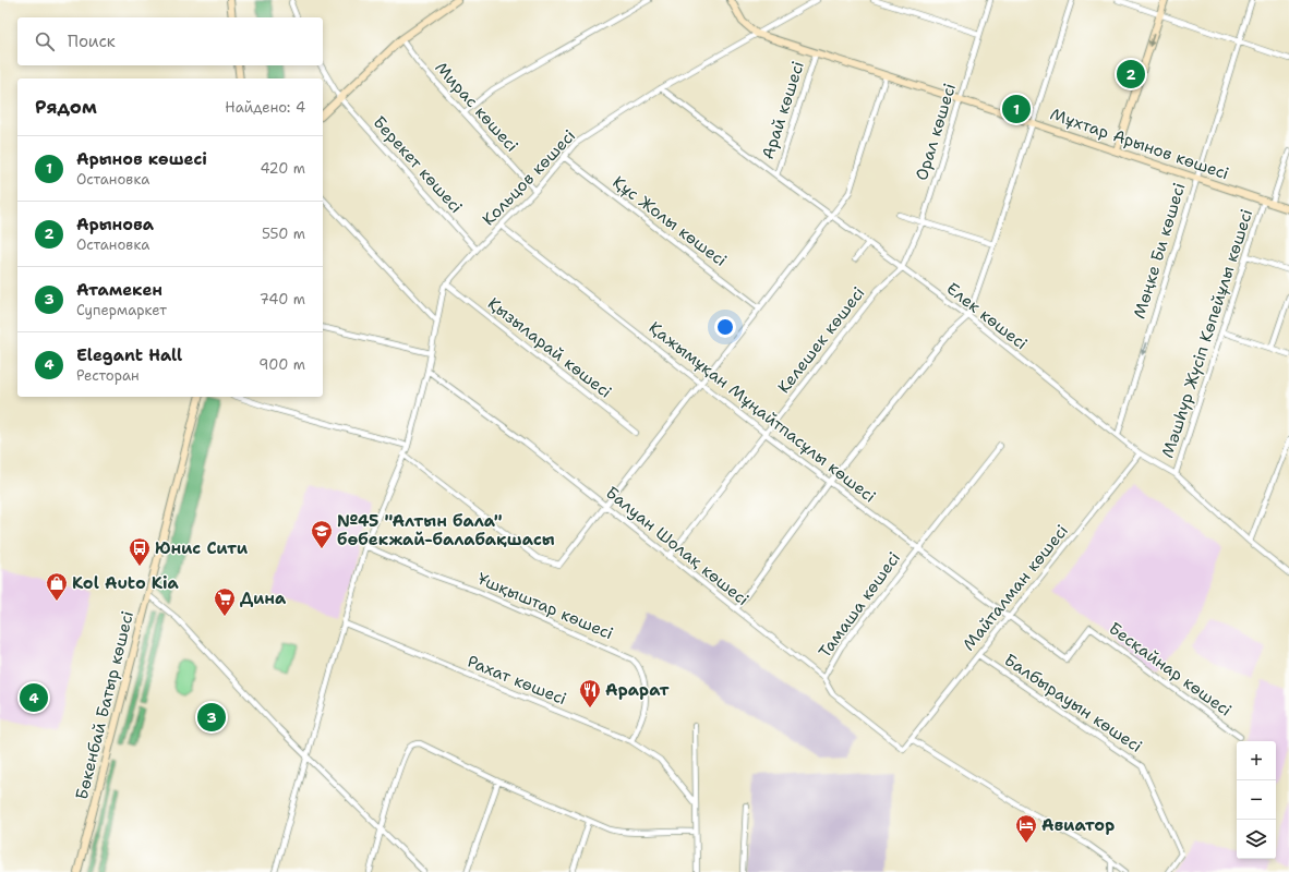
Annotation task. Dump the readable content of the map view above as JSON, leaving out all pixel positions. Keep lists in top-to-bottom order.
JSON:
{
  "streets": {
    "main road": ["Мұхтар Арынов көшесі", "Бөкенбай Батыр көшесі"],
    "street": [
      "Мирас көшесі",
      "Арай көшесі",
      "Орал көшесі",
      "Берекет көшесі",
      "Кольцов көшесі",
      "Құс Жолы көшесі",
      "Мөңке Би көшесі",
      "Елек көшесі",
      "Мәшһүр Жүсіп Көпейұлы көшесі",
      "Келешек көшесі",
      "Қызыларай көшесі",
      "Қажымұқан Мұңайтпасұлы көшесі",
      "Балуан Шолақ көшесі",
      "Майталман көшесі",
      "Тамаша көшесі",
      "Ұшқыштар көшесі",
      "Бесқайнар көшесі",
      "Рахат көшесі",
      "Балбырауын көшесі"
    ]
  },
  "crossings": [
    ["Мирас көшесі", "Кольцов көшесі"],
    ["Арай көшесі", "Мұхтар Арынов көшесі"],
    ["Арай көшесі", "Елек көшесі"],
    ["Орал көшесі", "Мұхтар Арынов көшесі"],
    ["Орал көшесі", "Елек көшесі"],
    ["Орал көшесі", "Келешек көшесі"],
    ["Мұхтар Арынов көшесі", "Кольцов көшесі"],
    ["Мұхтар Арынов көшесі", "Мөңке Би көшесі"],
    ["Мұхтар Арынов көшесі", "Мәшһүр Жүсіп Көпейұлы көшесі"],
    ["Берекет көшесі", "Кольцов көшесі"],
    ["Кольцов көшесі", "Құс Жолы көшесі"],
    ["Кольцов көшесі", "Елек көшесі"],
    ["Кольцов көшесі", "Қызыларай көшесі"],
    ["Кольцов көшесі", "Қажымұқан Мұңайтпасұлы көшесі"],
    ["Кольцов көшесі", "Балуан Шолақ көшесі"],
    ["Кольцов көшесі", "Ұшқыштар көшесі"],
    ["Кольцов көшесі", "Рахат көшесі"],
    ["Мөңке Би көшесі", "Елек көшесі"],
    ["Елек көшесі", "Мәшһүр Жүсіп Көпейұлы көшесі"],
    ["Елек көшесі", "Келешек көшесі"],
    ["Елек көшесі", "Майталман көшесі"],
    ["Келешек көшесі", "Қажымұқан Мұңайтпасұлы көшесі"],
    ["Келешек көшесі", "Балуан Шолақ көшесі"],
    ["Қажымұқан Мұңайтпасұлы көшесі", "Майталман көшесі"],
    ["Қажымұқан Мұңайтпасұлы көшесі", "Тамаша көшесі"],
    ["Қажымұқан Мұңайтпасұлы көшесі", "Бесқайнар көшесі"],
    ["Балуан Шолақ көшесі", "Майталман көшесі"],
    ["Балуан Шолақ көшесі", "Тамаша көшесі"],
    ["Майталман көшесі", "Бесқайнар көшесі"],
    ["Майталман көшесі", "Балбырауын көшесі"],
    ["Ұшқыштар көшесі", "Рахат көшесі"]
  ],
  "one_way": ["Мөңке Би көшесі"],
  "places": {
    "school or university": ["№45 \"Алтын бала\" бөбекжай-балабақшасы"],
    "bus stop": ["Юнис Сити"],
    "shop": ["Kol Auto Kia"],
    "supermarket": ["Дина"],
    "restaurant": ["Арарат"],
    "hotel": ["Авиатор"]
  },
  "page": {
    "search": "Поиск",
    "pins": [
      "2",
      "1",
      "4",
      "3"
    ],
    "heading": ["Рядом", "Найдено: 4"],
    "list": [
      {
        "mark": "1",
        "name": "Арынов көшесі",
        "note": "Остановка",
        "value": "420 m"
      },
      {
        "mark": "2",
        "name": "Арынова",
        "note": "Остановка",
        "value": "550 m"
      },
      {
        "mark": "3",
        "name": "Атамекен",
        "note": "Супермаркет",
        "value": "740 m"
      },
      {
        "mark": "4",
        "name": "Elegant Hall",
        "note": "Ресторан",
        "value": "900 m"
      }
    ],
    "map_buttons": ["+", "−"]
  }
}
